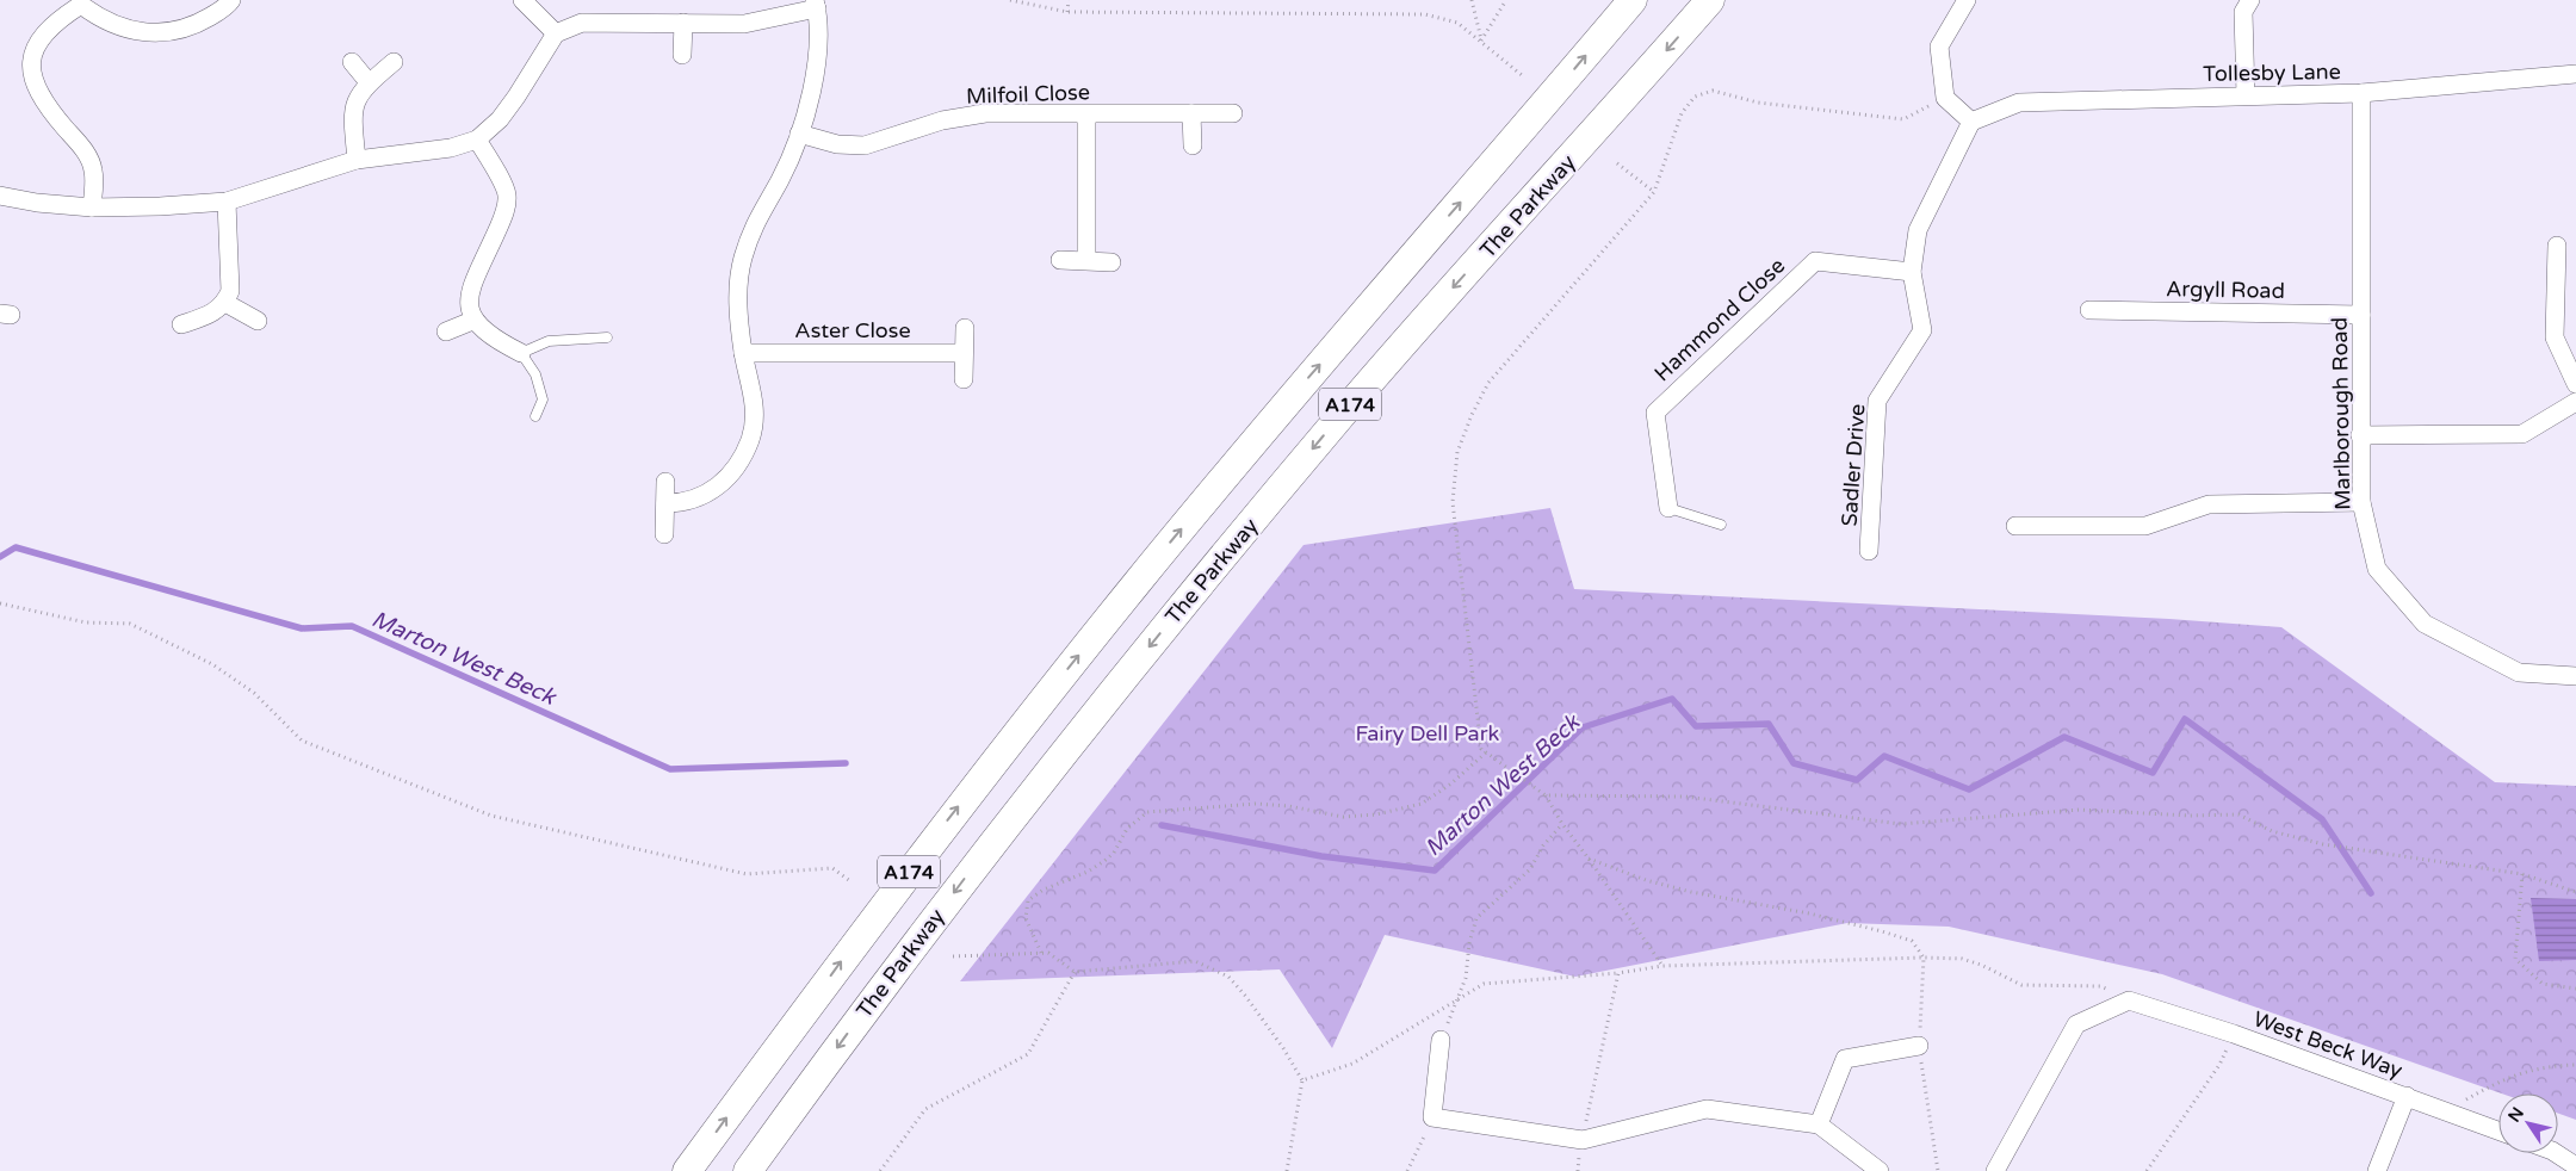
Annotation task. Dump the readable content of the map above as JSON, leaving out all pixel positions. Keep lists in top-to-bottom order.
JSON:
{
  "streets": {
    "highway": ["The Parkway", "A174"],
    "street": [
      "Tollesby Lane",
      "Milfoil Close",
      "Argyll Road",
      "Hammond Close",
      "Aster Close",
      "Marlborough Road",
      "Sadler Drive",
      "West Beck Way"
    ]
  },
  "crossings": [
    ["Tollesby Lane", "Marlborough Road"],
    ["Tollesby Lane", "Sadler Drive"],
    ["Argyll Road", "Marlborough Road"],
    ["Hammond Close", "Sadler Drive"]
  ],
  "water": ["Marton West Beck"],
  "parks": ["Fairy Dell Park"],
  "north": "top left"
}
